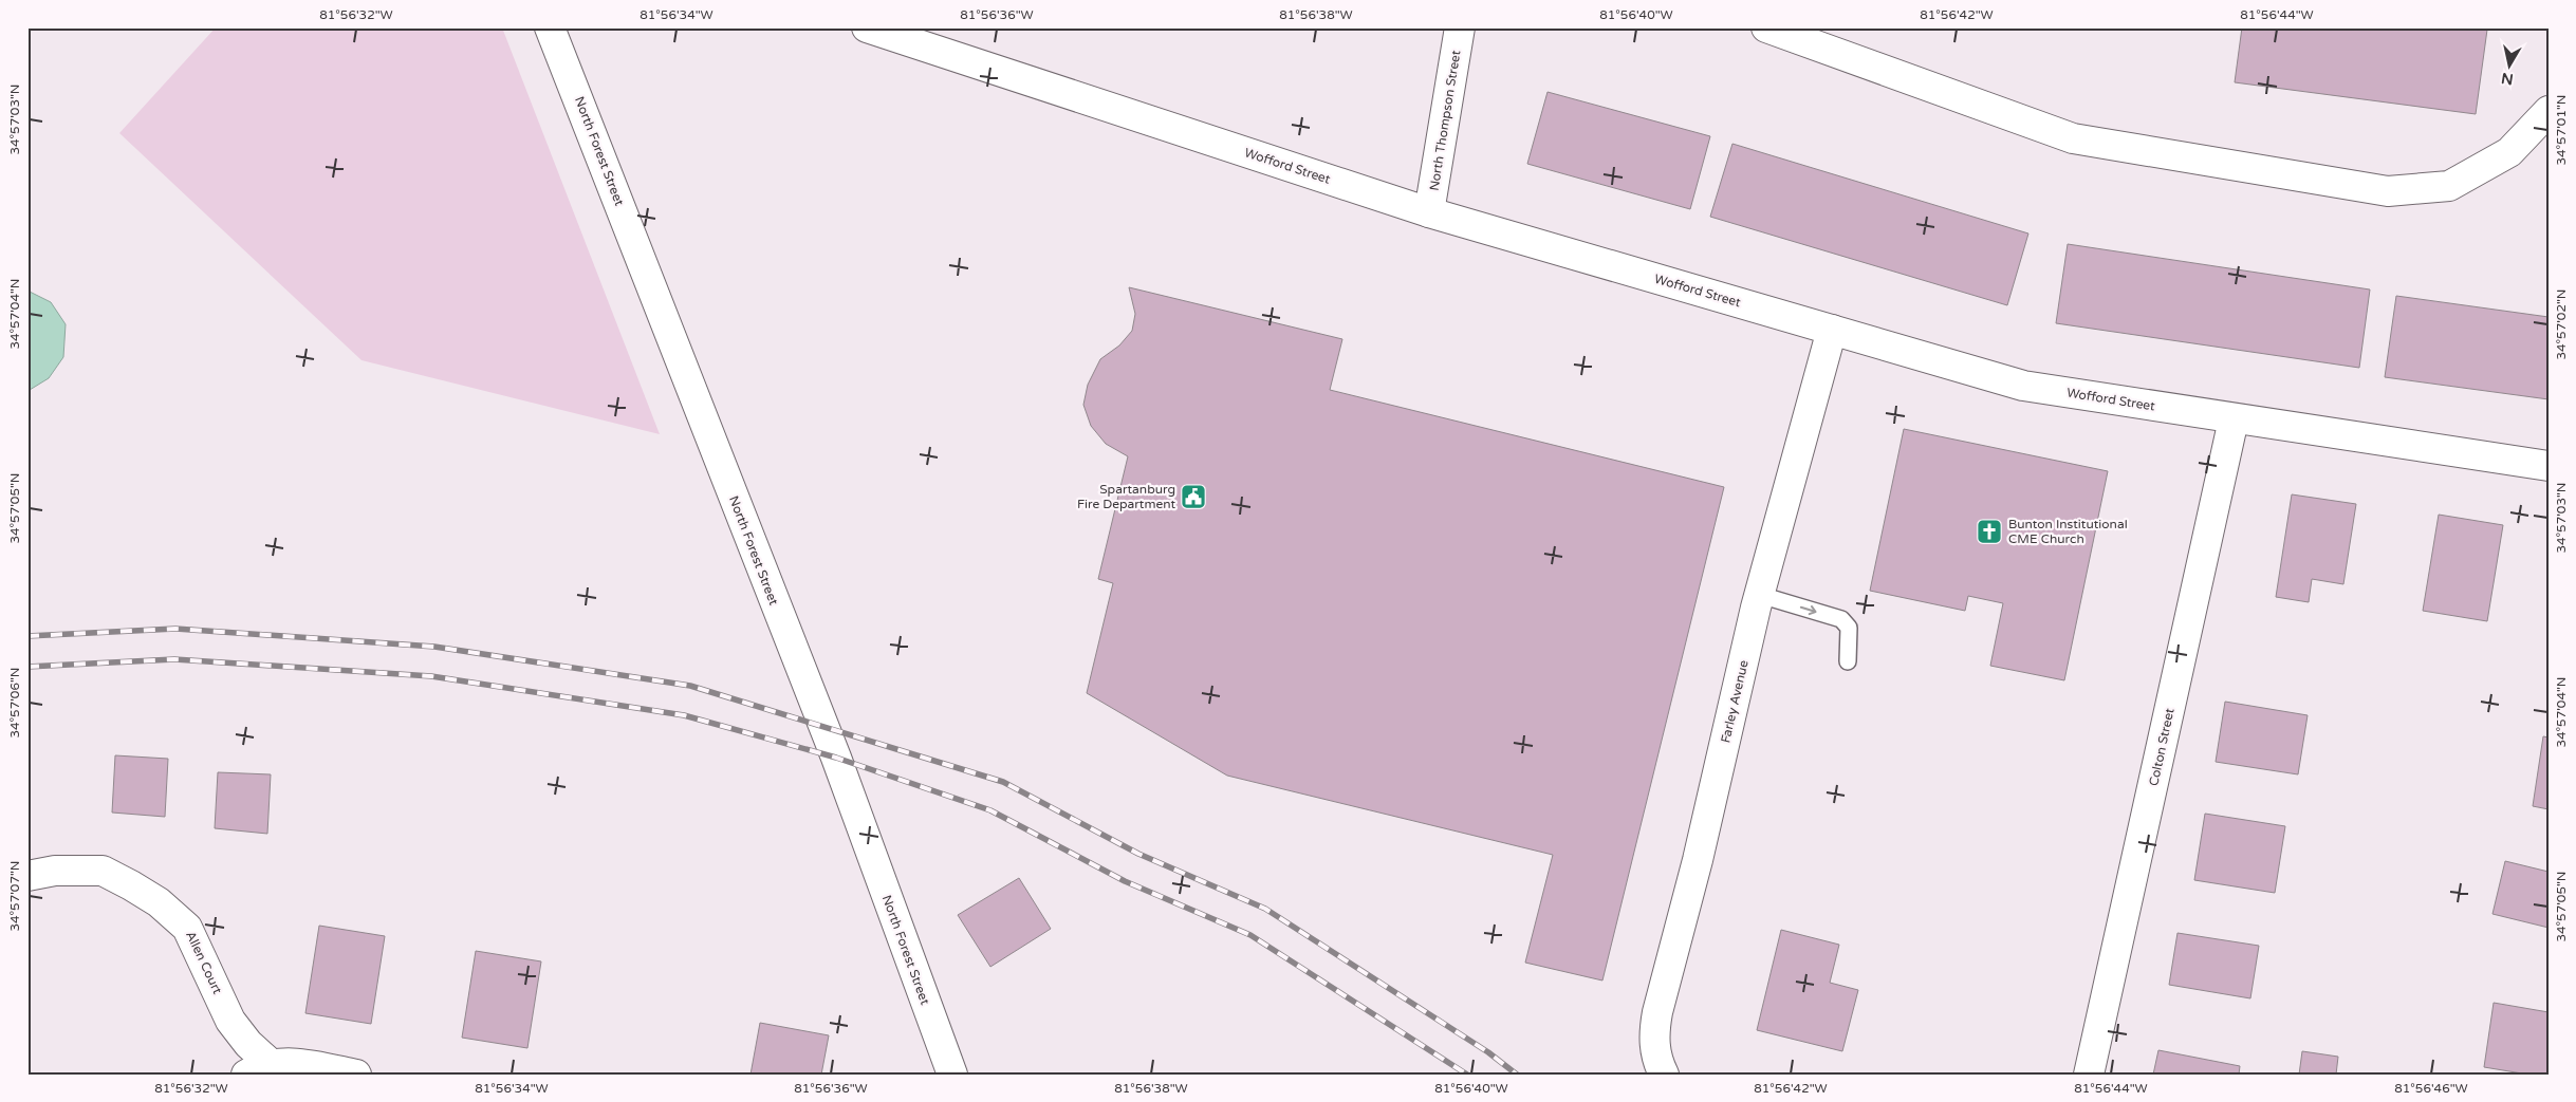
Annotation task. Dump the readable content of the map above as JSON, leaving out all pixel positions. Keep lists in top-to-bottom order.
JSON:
{
  "streets": {
    "street": [
      "North Thompson Street",
      "North Forest Street",
      "Wofford Street",
      "Farley Avenue",
      "Colton Street",
      "Allen Court"
    ]
  },
  "crossings": [
    ["North Thompson Street", "Wofford Street"],
    ["Wofford Street", "Farley Avenue"],
    ["Wofford Street", "Colton Street"]
  ],
  "places": {
    "public building": ["Spartanburg Fire Department"],
    "church": ["Bunton Institutional CME Church"]
  },
  "north": "bottom",
  "coordinates": [
    "81°56'32\"W",
    "81°56'34\"W",
    "81°56'36\"W",
    "81°56'38\"W",
    "81°56'40\"W",
    "81°56'42\"W",
    "81°56'44\"W",
    "34°57'03\"N",
    "34°57'01\"N",
    "34°57'04\"N",
    "34°57'02\"N",
    "34°57'05\"N",
    "34°57'06\"N",
    "34°57'07\"N",
    "81°56'46\"W"
  ]
}
